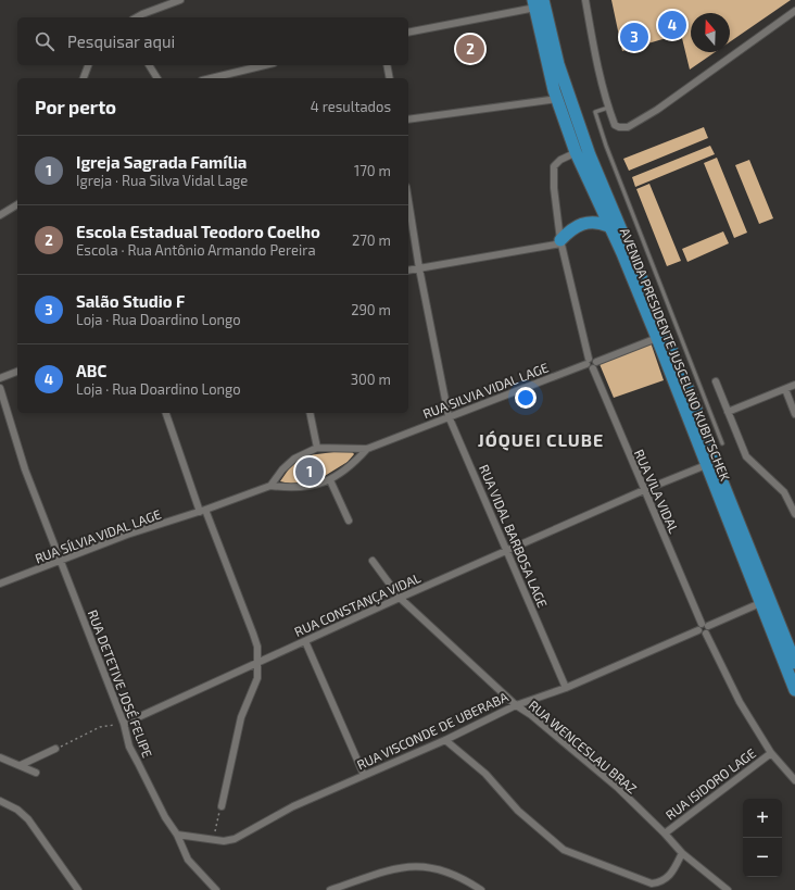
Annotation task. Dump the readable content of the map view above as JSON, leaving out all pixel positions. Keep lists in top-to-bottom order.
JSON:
{
  "streets": {
    "highway": ["AVENIDA PRESIDENTE JUSCELINO KUBITSCHEK"],
    "street": [
      "RUA SILVIA VIDAL LAGE",
      "RUA VILA VIDAL",
      "RUA SÍLVIA VIDAL LAGE",
      "RUA VIDAL BARBOSA LAGE",
      "RUA CONSTANÇA VIDAL",
      "RUA DETETIVE JOSÉ FELIPE",
      "RUA VISCONDE DE UBERABA",
      "RUA WENCESLAU BRAZ",
      "RUA ISIDORO LAGE"
    ]
  },
  "crossings": [
    ["AVENIDA PRESIDENTE JUSCELINO KUBITSCHEK", "RUA CONSTANÇA VIDAL"],
    ["AVENIDA PRESIDENTE JUSCELINO KUBITSCHEK", "RUA VISCONDE DE UBERABA"],
    ["RUA SILVIA VIDAL LAGE", "RUA VILA VIDAL"],
    ["RUA SILVIA VIDAL LAGE", "RUA VIDAL BARBOSA LAGE"],
    ["RUA VILA VIDAL", "RUA CONSTANÇA VIDAL"],
    ["RUA VILA VIDAL", "RUA VISCONDE DE UBERABA"],
    ["RUA SÍLVIA VIDAL LAGE", "RUA DETETIVE JOSÉ FELIPE"],
    ["RUA VIDAL BARBOSA LAGE", "RUA CONSTANÇA VIDAL"],
    ["RUA VIDAL BARBOSA LAGE", "RUA VISCONDE DE UBERABA"],
    ["RUA CONSTANÇA VIDAL", "RUA DETETIVE JOSÉ FELIPE"],
    ["RUA CONSTANÇA VIDAL", "RUA WENCESLAU BRAZ"],
    ["RUA DETETIVE JOSÉ FELIPE", "RUA VISCONDE DE UBERABA"],
    ["RUA VISCONDE DE UBERABA", "RUA WENCESLAU BRAZ"],
    ["RUA WENCESLAU BRAZ", "RUA ISIDORO LAGE"]
  ],
  "districts": ["JÓQUEI CLUBE"],
  "north": "top",
  "page": {
    "pins": [
      "4",
      "3",
      "2",
      "1"
    ],
    "search": "Pesquisar aqui",
    "heading": ["Por perto", "4 resultados"],
    "list": [
      {
        "mark": "1",
        "name": "Igreja Sagrada Família",
        "note": "Igreja · Rua Silva Vidal Lage",
        "value": "170 m"
      },
      {
        "mark": "2",
        "name": "Escola Estadual Teodoro Coelho",
        "note": "Escola · Rua Antônio Armando Pereira",
        "value": "270 m"
      },
      {
        "mark": "3",
        "name": "Salão Studio F",
        "note": "Loja · Rua Doardino Longo",
        "value": "290 m"
      },
      {
        "mark": "4",
        "name": "ABC",
        "note": "Loja · Rua Doardino Longo",
        "value": "300 m"
      }
    ],
    "map_buttons": ["+", "−"]
  }
}
